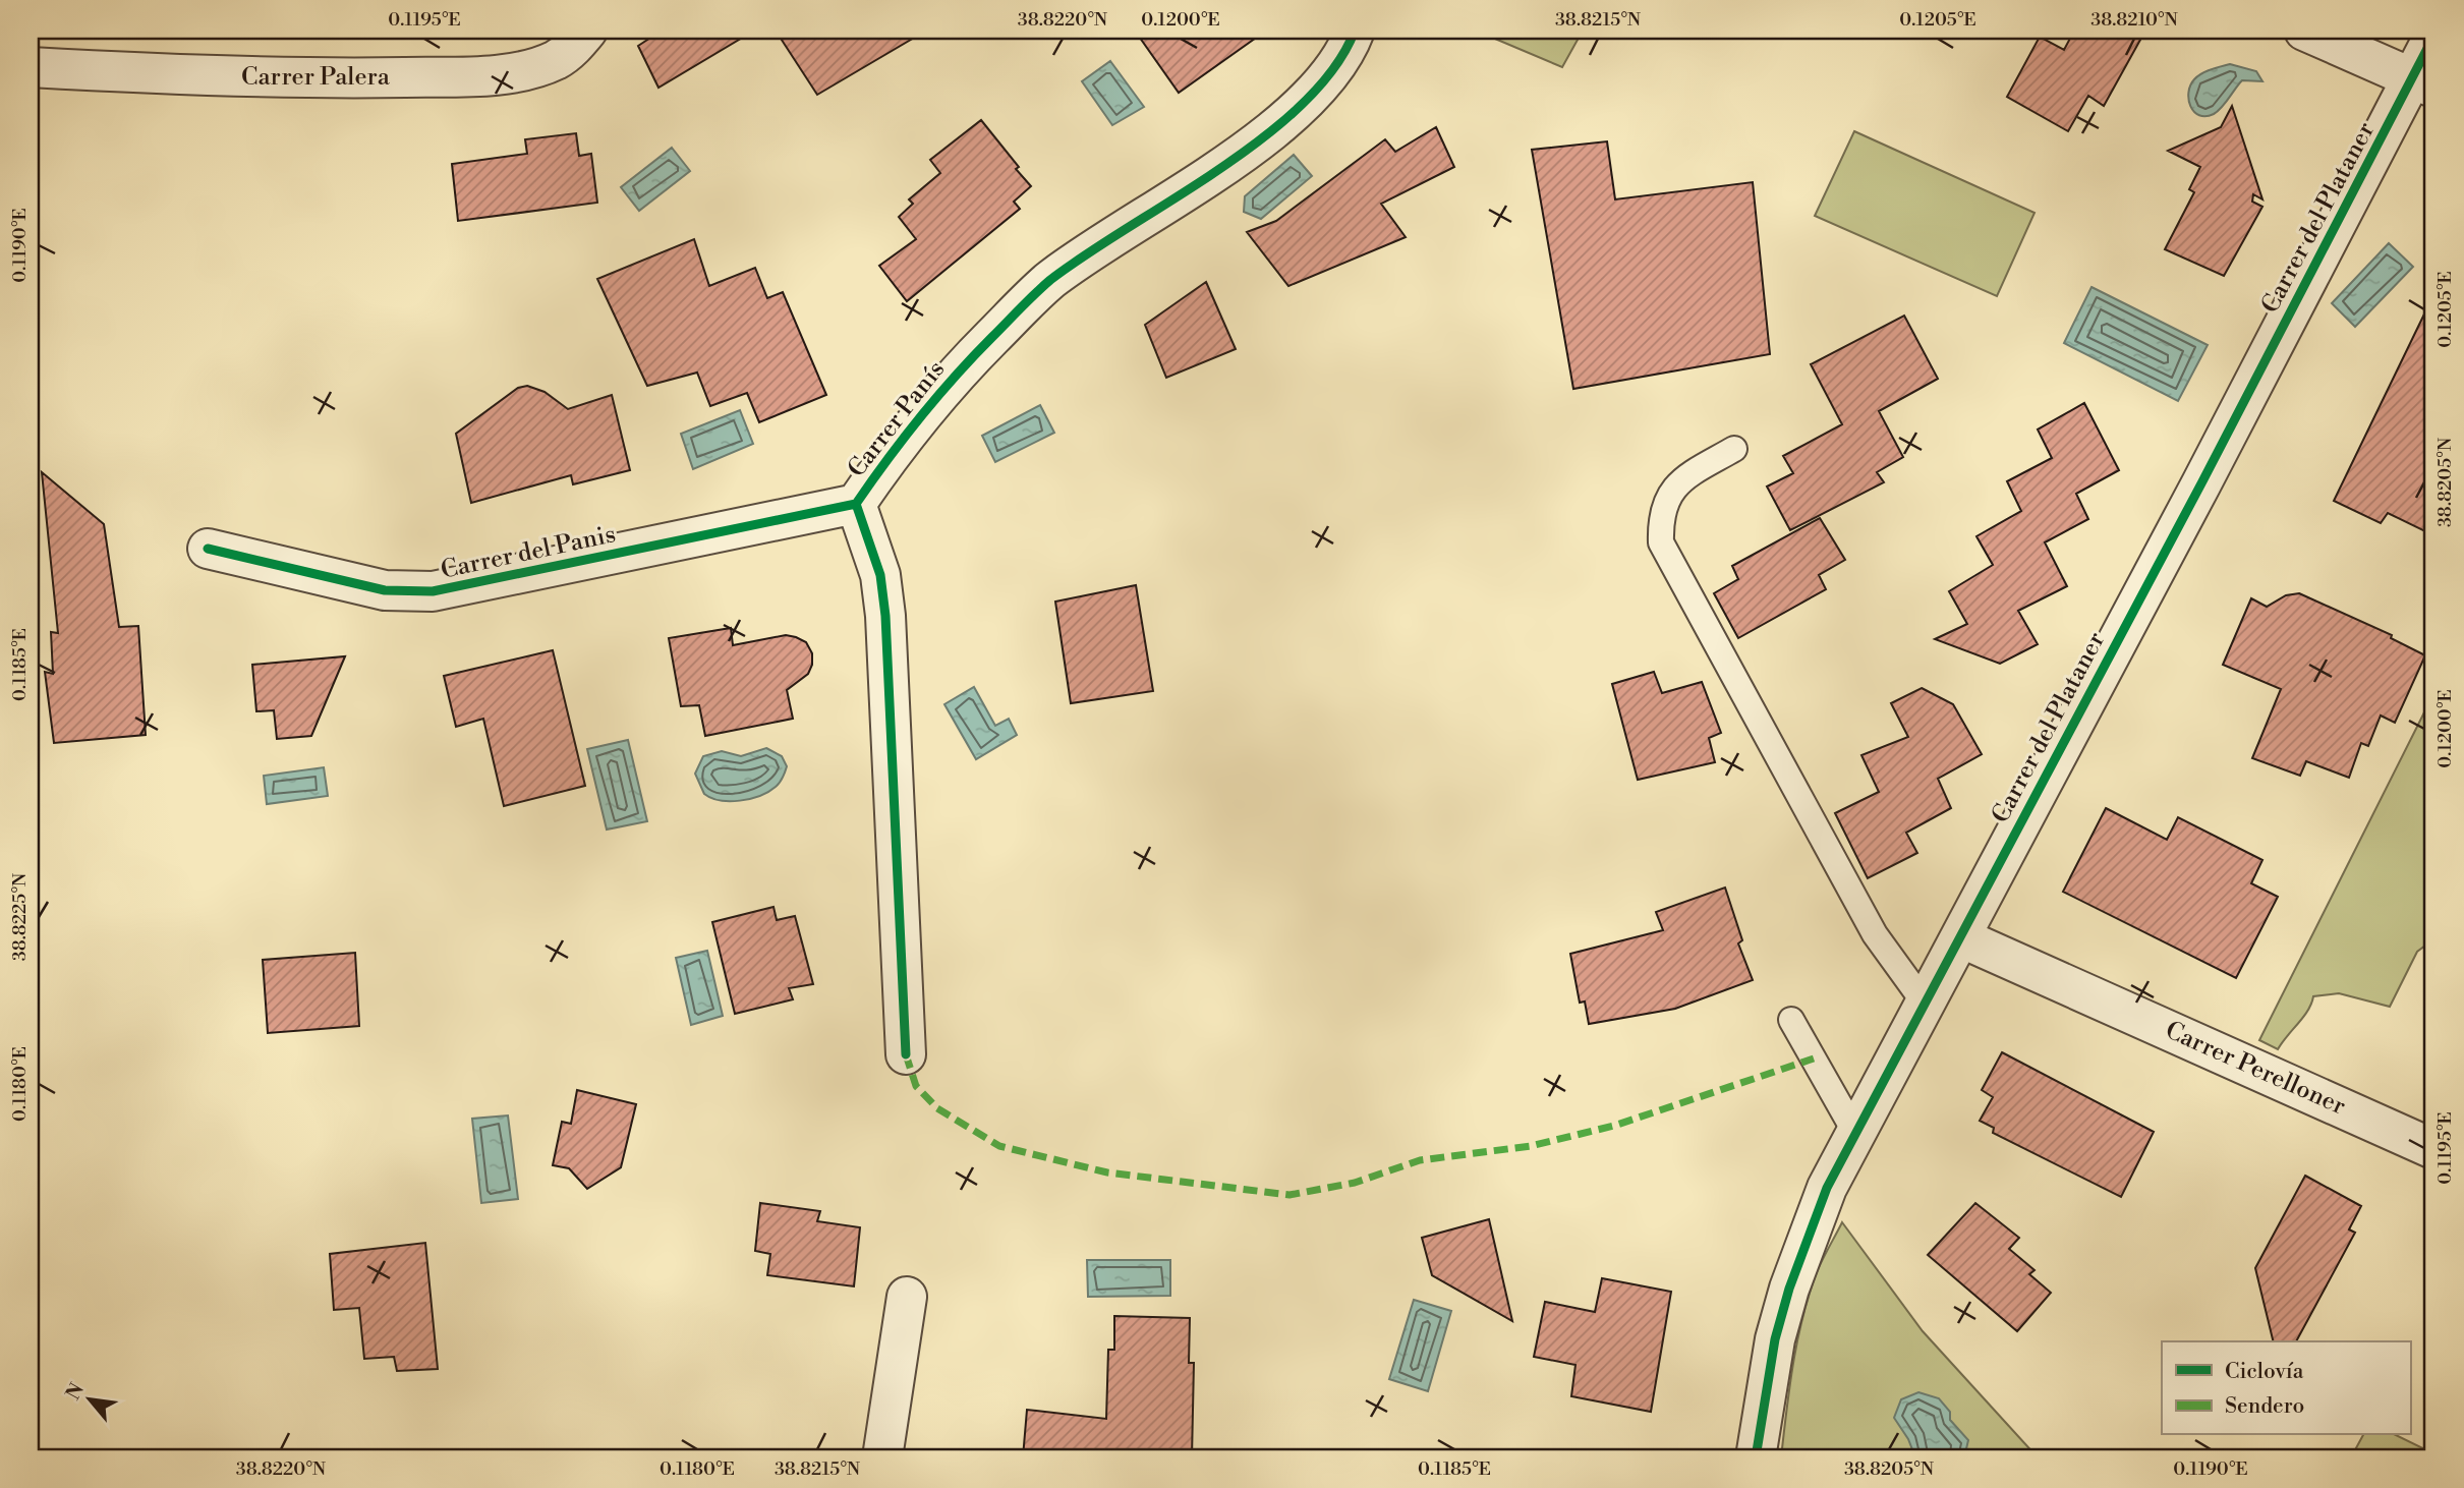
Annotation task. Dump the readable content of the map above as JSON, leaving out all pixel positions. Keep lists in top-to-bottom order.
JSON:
{
  "streets": {
    "street": [
      "Carrer Palera",
      "Carrer del Plataner",
      "Carrer Panís",
      "Carrer del Panis",
      "Carrer Perelloner"
    ]
  },
  "crossings": [
    ["Carrer del Plataner", "Carrer Perelloner"],
    ["Carrer Panís", "Carrer del Panis"]
  ],
  "legend": ["Ciclovía", "Sendero"],
  "north": "top left",
  "coordinates": [
    "0.1195°E",
    "38.8220°N",
    "0.1200°E",
    "38.8215°N",
    "0.1205°E",
    "38.8210°N",
    "0.1190°E",
    "38.8205°N",
    "0.1185°E",
    "38.8225°N",
    "0.1180°E"
  ]
}
